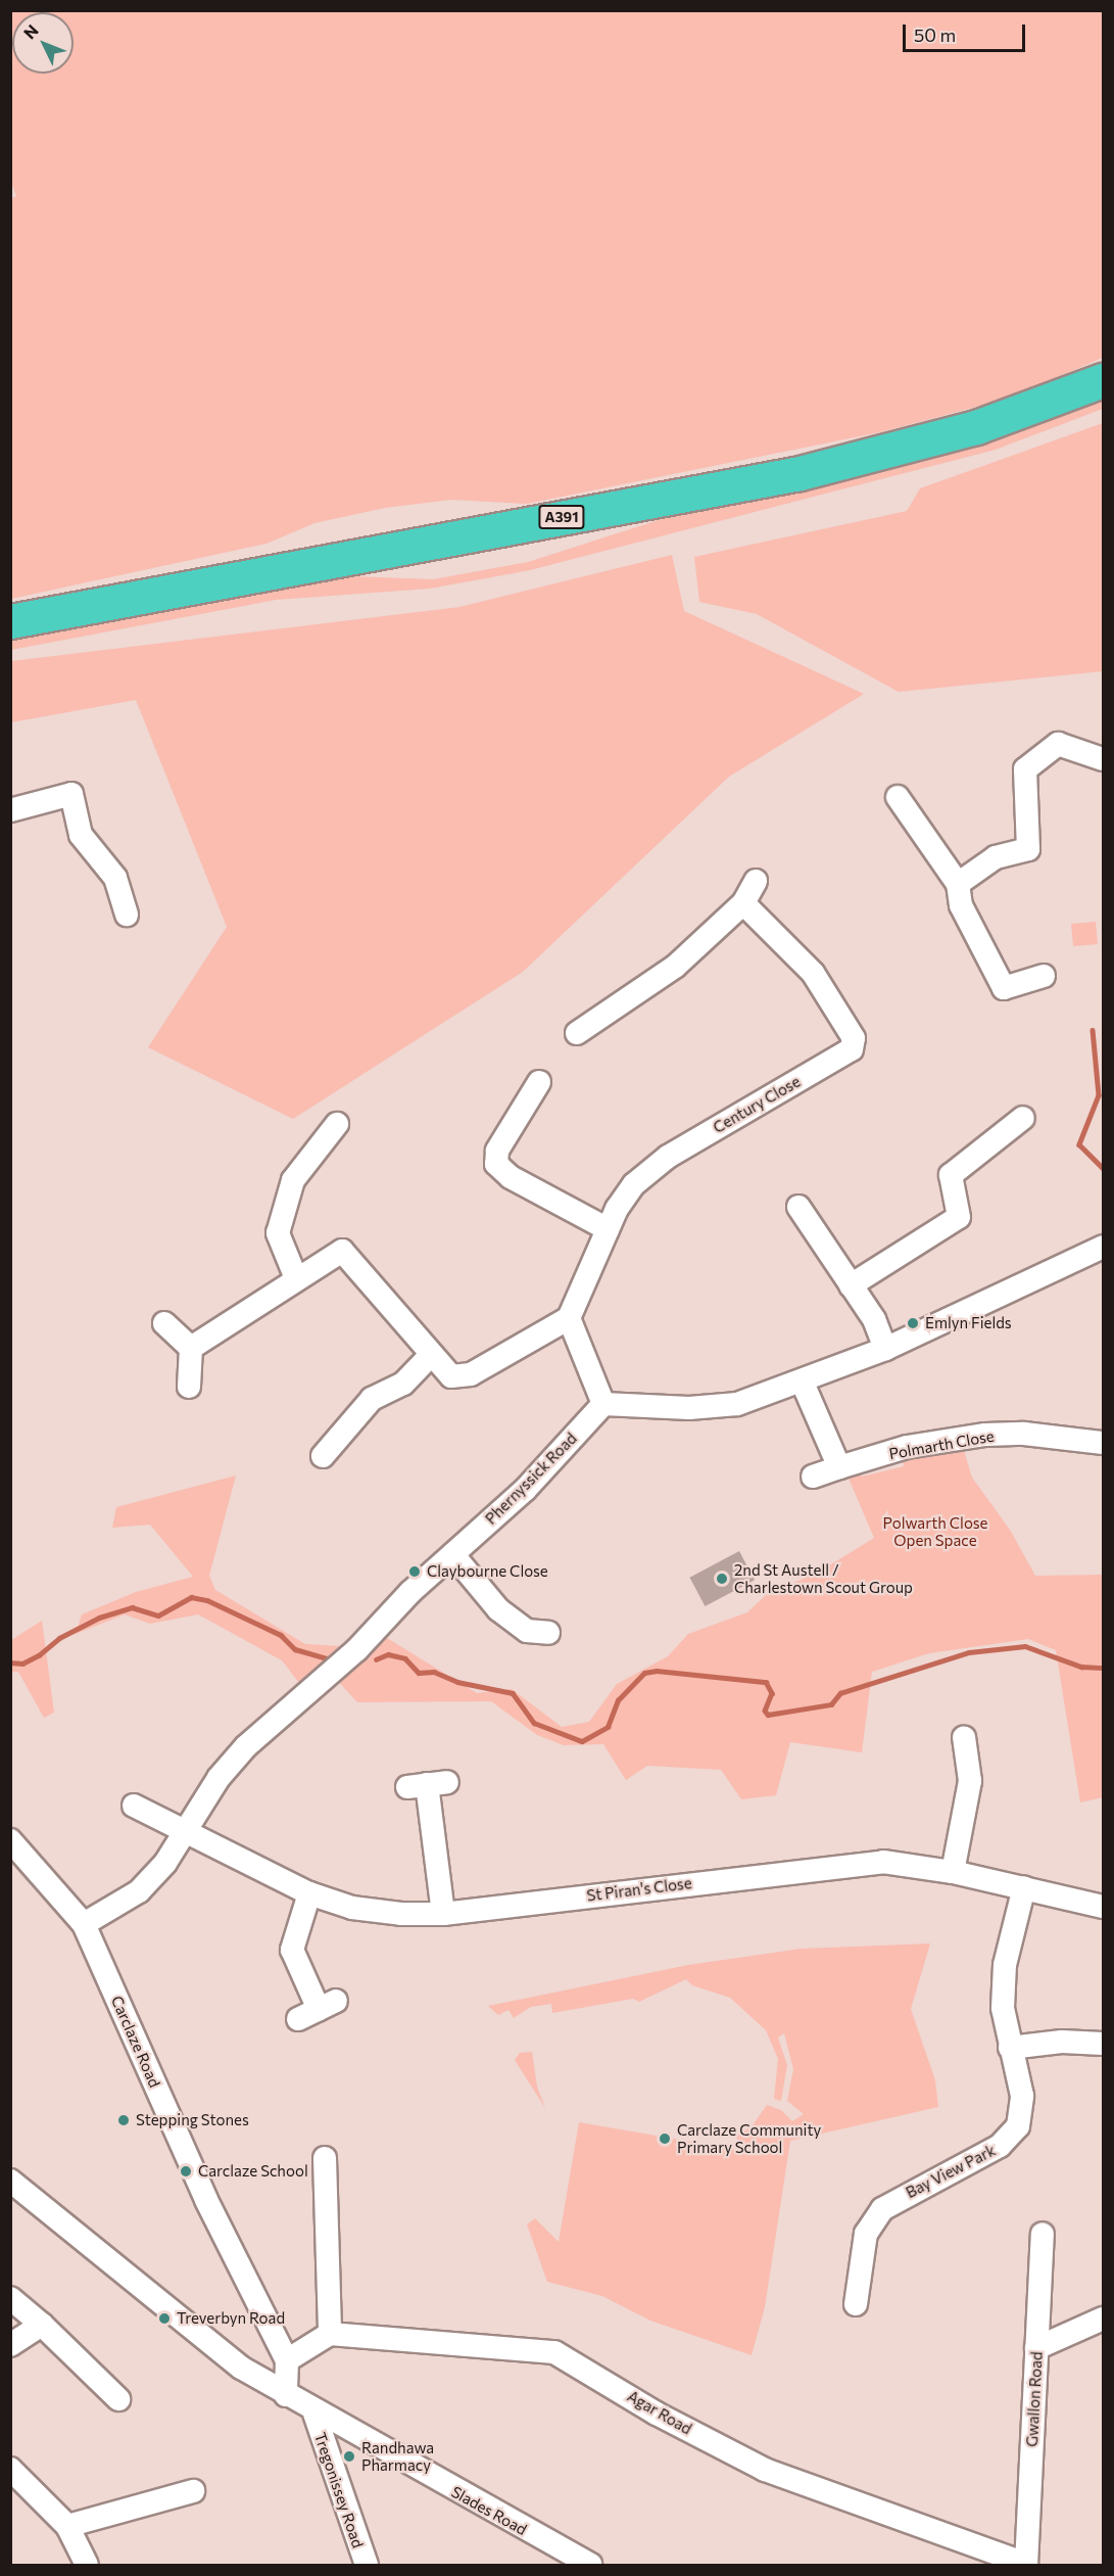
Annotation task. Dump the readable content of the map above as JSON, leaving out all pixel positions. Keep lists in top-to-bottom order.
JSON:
{
  "streets": {
    "highway": ["A391"],
    "street": [
      "Century Close",
      "Polmarth Close",
      "Phernyssick Road",
      "St Piran's Close",
      "Carclaze Road",
      "Bay View Park",
      "Gwallon Road",
      "Agar Road",
      "Tregonissey Road",
      "Slades Road"
    ]
  },
  "crossings": [
    ["Phernyssick Road", "St Piran's Close"],
    ["Phernyssick Road", "Carclaze Road"],
    ["St Piran's Close", "Bay View Park"],
    ["Gwallon Road", "Agar Road"],
    ["Tregonissey Road", "Slades Road"]
  ],
  "parks": ["Polwarth Close Open Space"],
  "places": [
    "Emlyn Fields",
    "Claybourne Close",
    "2nd St Austell / Charlestown Scout Group",
    "Stepping Stones",
    "Carclaze Community Primary School",
    "Carclaze School",
    "Treverbyn Road",
    "Randhawa Pharmacy"
  ],
  "scale_bar": "50 m",
  "north": "top left"
}
